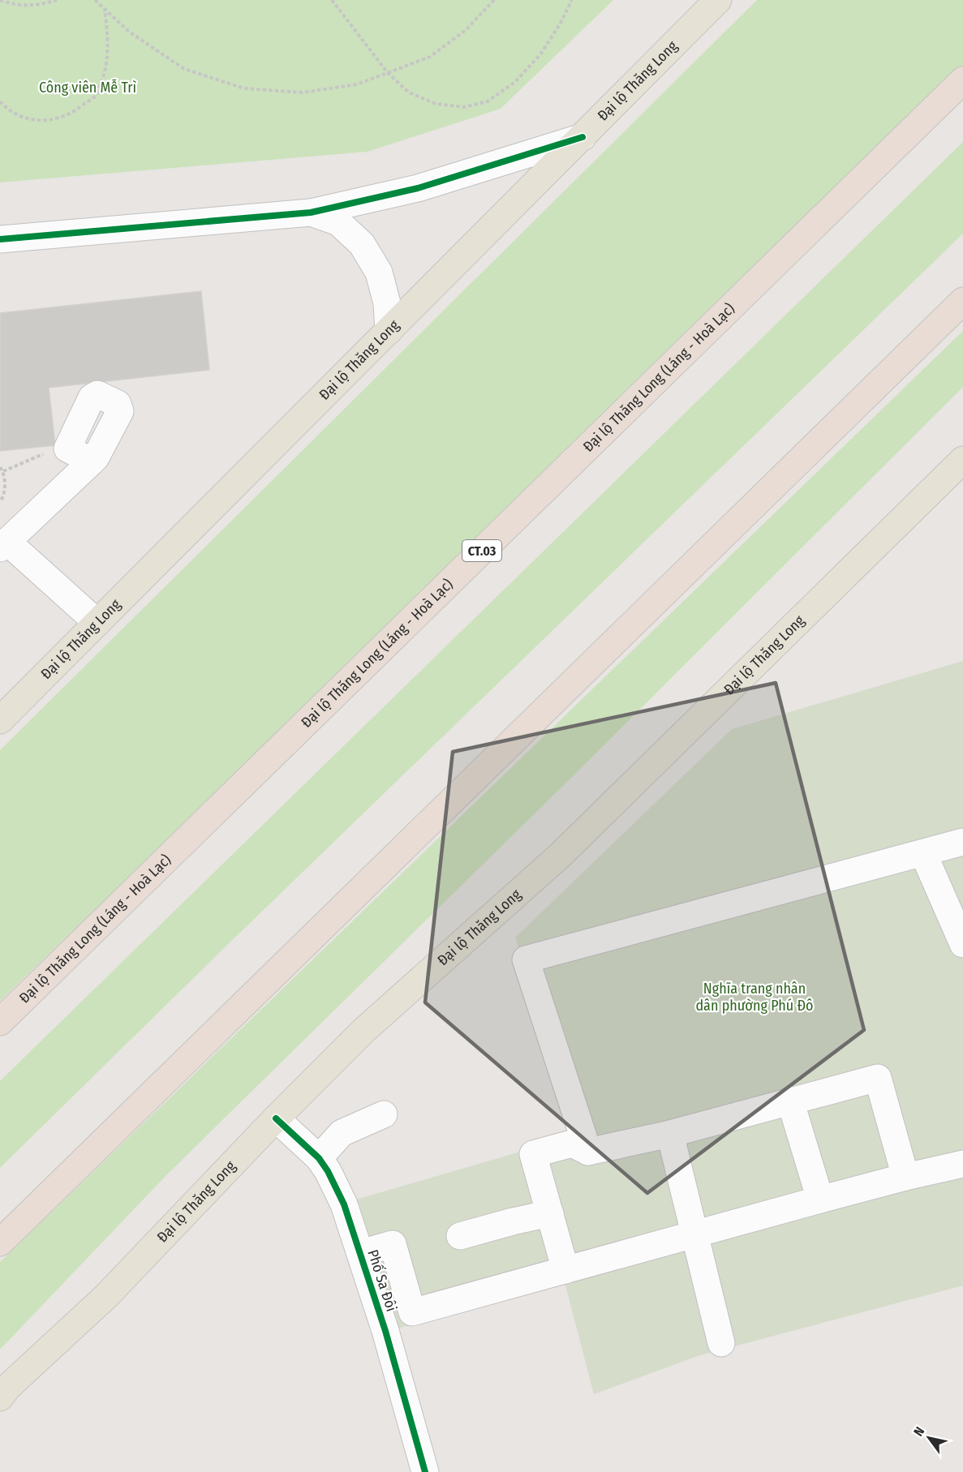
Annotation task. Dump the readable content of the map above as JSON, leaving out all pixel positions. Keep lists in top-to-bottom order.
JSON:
{
  "streets": {
    "highway": ["Đại lộ Thăng Long (Láng - Hoà Lạc)", "CT.03"],
    "main road": ["Đại lộ Thăng Long"],
    "street": ["Phố Sa Đôi"]
  },
  "crossings": [
    ["Đại lộ Thăng Long", "Phố Sa Đôi"]
  ],
  "parks": ["Công viên Mễ Trì", "Nghĩa trang nhân dân phường Phú Đô"],
  "north": "top left"
}
